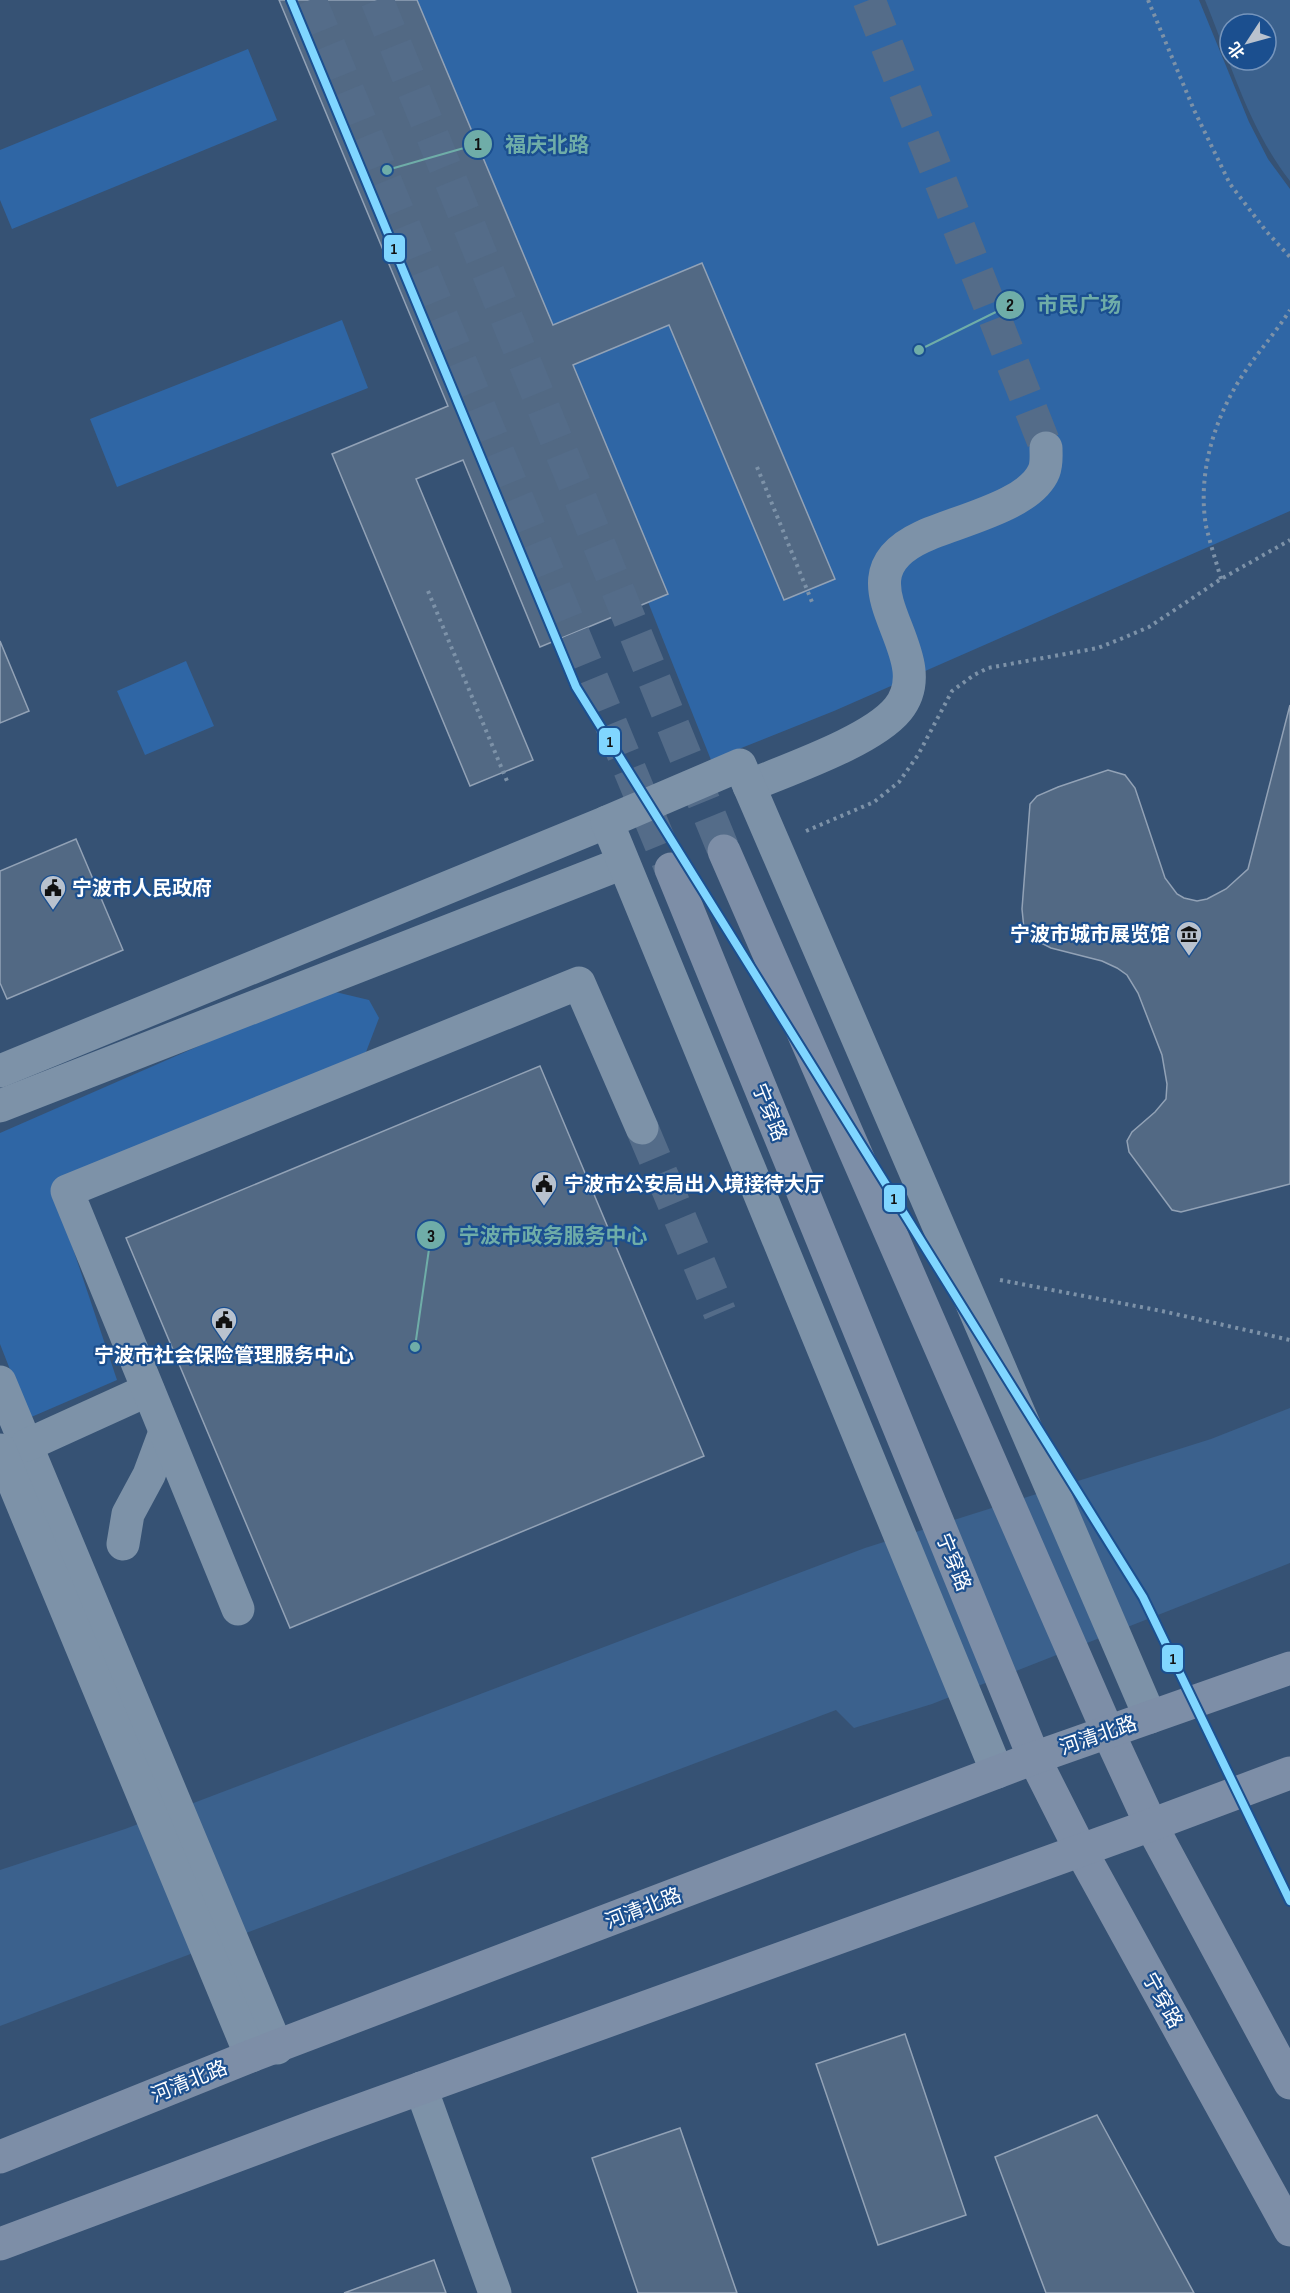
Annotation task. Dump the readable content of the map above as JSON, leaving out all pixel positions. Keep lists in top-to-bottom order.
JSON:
{
  "streets": {
    "main road": ["宁穿路", "河清北路"]
  },
  "crossings": [
    ["宁穿路", "河清北路"]
  ],
  "places": {
    "other": ["福庆北路", "市民广场", "宁波市政务服务中心"],
    "public building": ["宁波市人民政府", "宁波市公安局出入境接待大厅", "宁波市社会保险管理服务中心"],
    "museum": ["宁波市城市展览馆"]
  },
  "lines": ["transit line 1"],
  "north": "bottom left"
}
